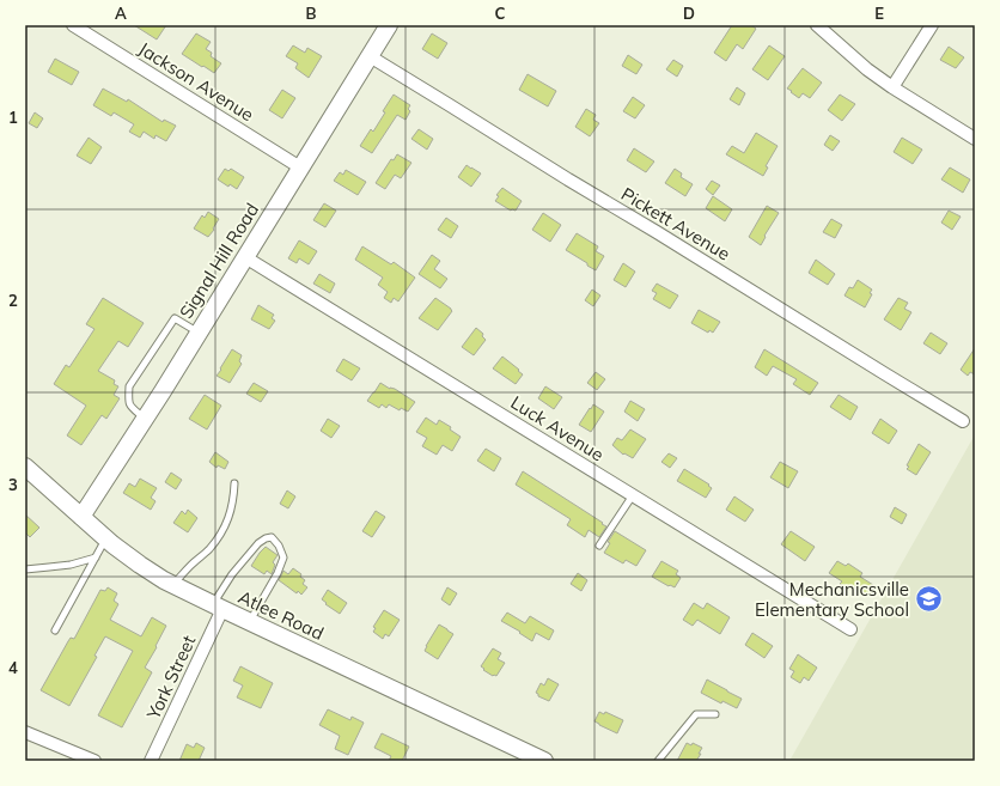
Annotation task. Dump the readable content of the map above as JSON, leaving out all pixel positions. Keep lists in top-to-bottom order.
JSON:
{
  "streets": {
    "main road": ["Signal Hill Road", "Atlee Road"],
    "street": [
      "Jackson Avenue",
      "Pickett Avenue",
      "Luck Avenue",
      "York Street"
    ]
  },
  "crossings": [
    ["Jackson Avenue", "Signal Hill Road"],
    ["Pickett Avenue", "Signal Hill Road"],
    ["Signal Hill Road", "Luck Avenue"],
    ["Signal Hill Road", "Atlee Road"],
    ["Atlee Road", "York Street"]
  ],
  "places": {
    "school or university": ["Mechanicsville Elementary School"]
  },
  "grid": {
    "columns": [
      "A",
      "B",
      "C",
      "D",
      "E"
    ],
    "rows": [
      "1",
      "2",
      "3",
      "4"
    ]
  }
}
